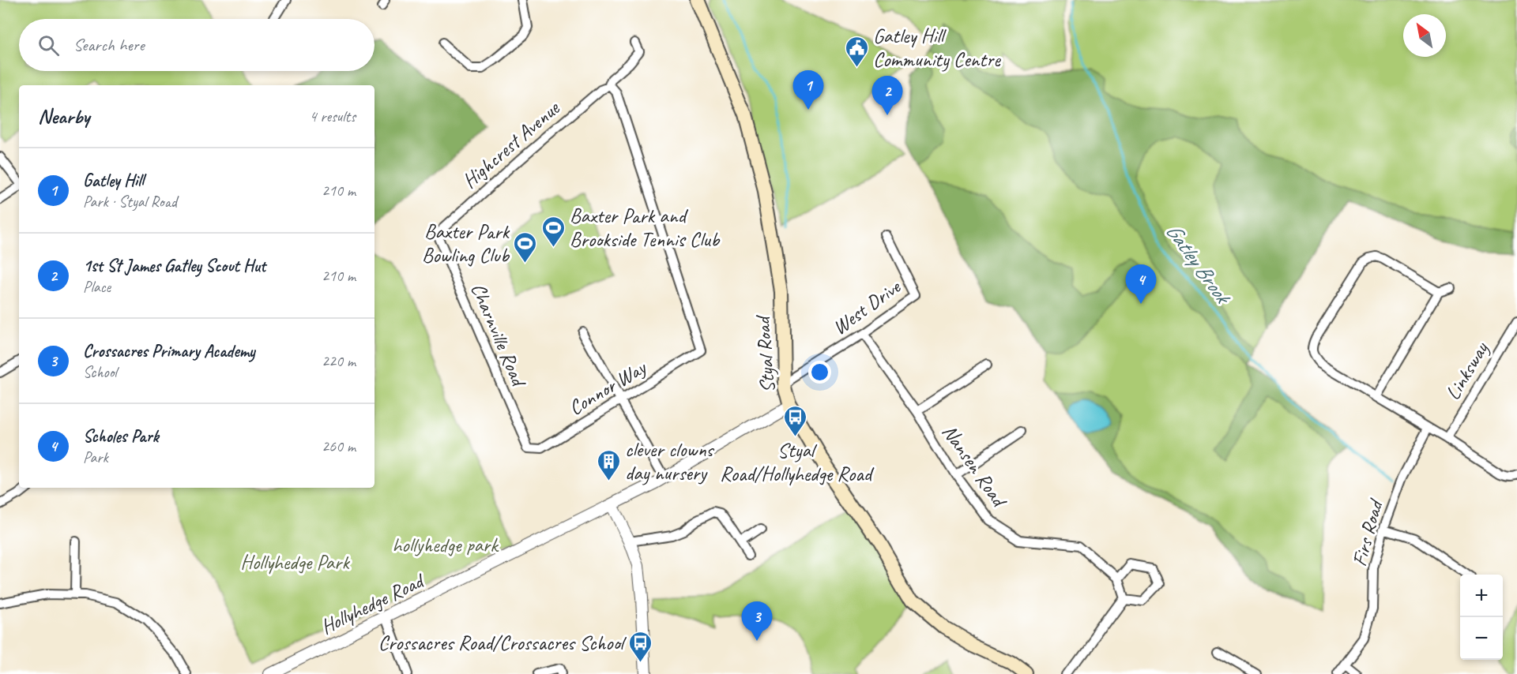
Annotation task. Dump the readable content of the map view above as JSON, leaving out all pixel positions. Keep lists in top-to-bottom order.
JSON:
{
  "streets": {
    "main road": ["Styal Road"],
    "street": [
      "Highcrest Avenue",
      "West Drive",
      "Charnville Road",
      "Linksway",
      "Connor Way",
      "Nansen Road",
      "Firs Road",
      "Hollyhedge Road"
    ]
  },
  "crossings": [
    ["Highcrest Avenue", "Charnville Road"],
    ["Highcrest Avenue", "Connor Way"],
    ["West Drive", "Styal Road"],
    ["West Drive", "Nansen Road"],
    ["Charnville Road", "Connor Way"],
    ["Styal Road", "Hollyhedge Road"]
  ],
  "water": ["Gatley Brook"],
  "parks": ["hollyhedge park", "Hollyhedge Park"],
  "places": {
    "public building": ["Gatley Hill Community Centre"],
    "sports": ["Baxter Park and Brookside Tennis Club", "Baxter Park Bowling Club"],
    "bus stop": ["Styal Road/Hollyhedge Road", "Crossacres Road/Crossacres School"],
    "building": ["clever clowns day nursery"]
  },
  "north": "top left",
  "page": {
    "search": "Search here",
    "pins": [
      "1",
      "2",
      "4",
      "3"
    ],
    "heading": ["Nearby", "4 results"],
    "list": [
      {
        "mark": "1",
        "name": "Gatley Hill",
        "note": "Park · Styal Road",
        "value": "210 m"
      },
      {
        "mark": "2",
        "name": "1st St James Gatley Scout Hut",
        "note": "Place",
        "value": "210 m"
      },
      {
        "mark": "3",
        "name": "Crossacres Primary Academy",
        "note": "School",
        "value": "220 m"
      },
      {
        "mark": "4",
        "name": "Scholes Park",
        "note": "Park",
        "value": "260 m"
      }
    ],
    "map_buttons": ["+", "−"]
  }
}
